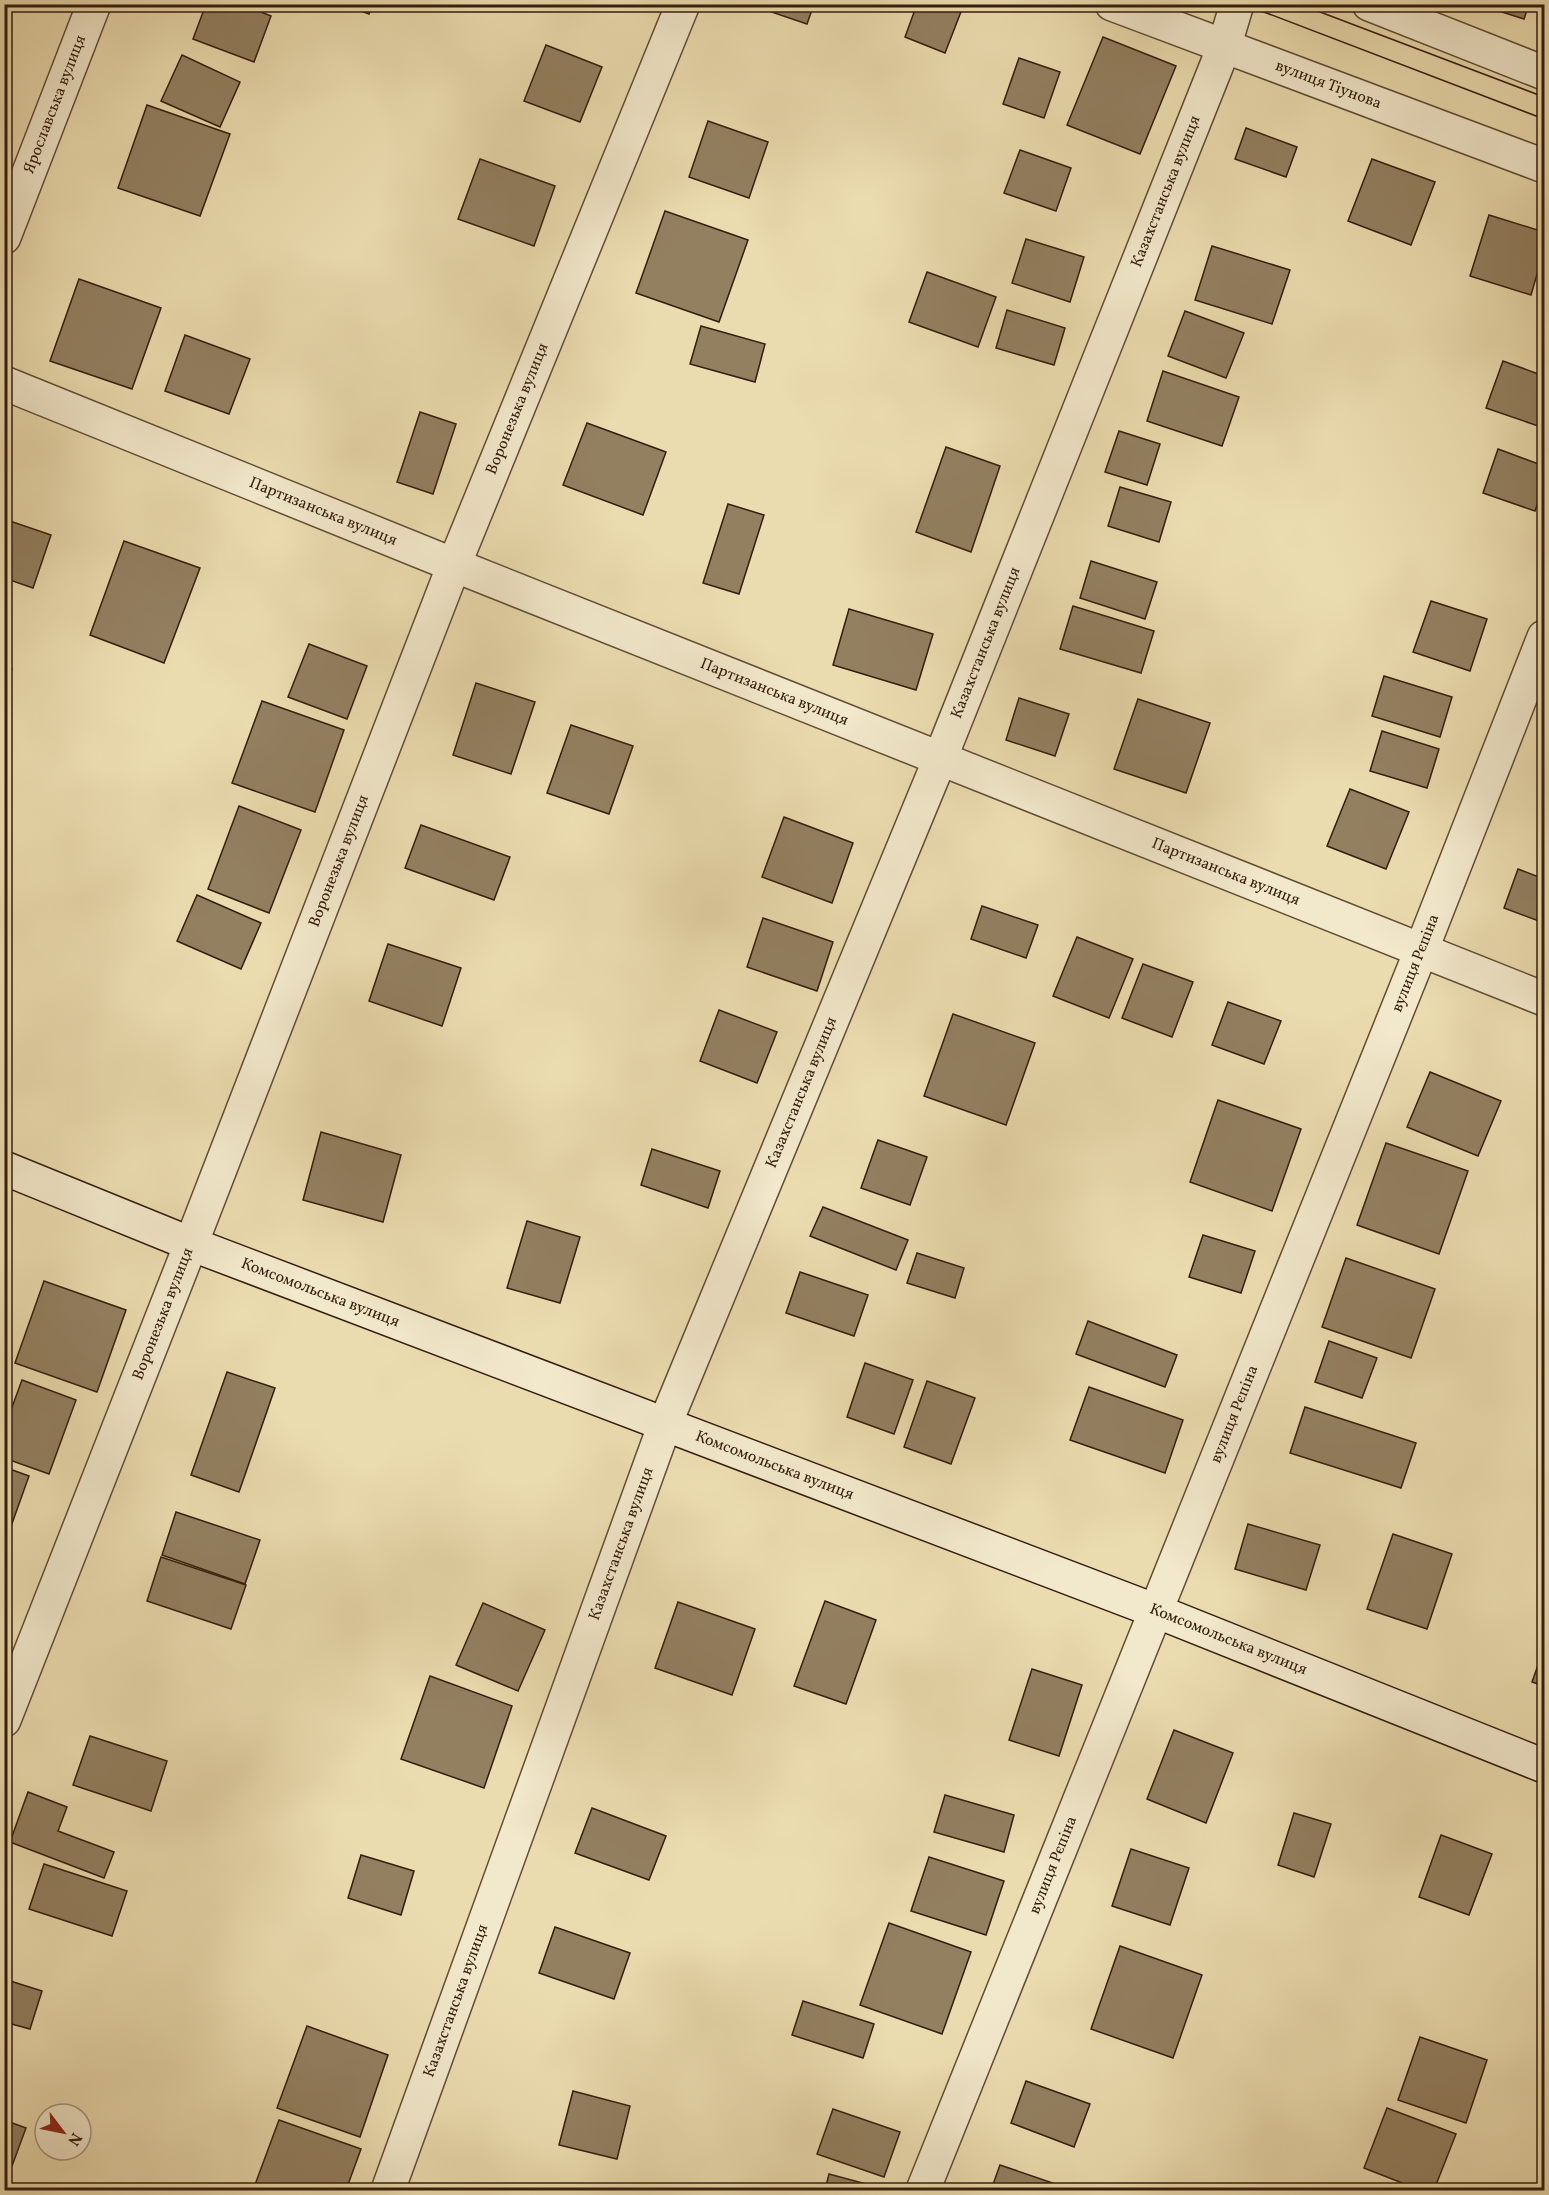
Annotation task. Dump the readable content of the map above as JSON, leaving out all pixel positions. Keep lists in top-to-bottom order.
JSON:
{
  "streets": {
    "street": [
      "вулиця Тіунова",
      "Ярославська вулиця",
      "Казахстанська вулиця",
      "Воронезька вулиця",
      "Партизанська вулиця",
      "вулиця Рєпіна",
      "Комсомольська вулиця"
    ]
  },
  "crossings": [
    ["вулиця Тіунова", "Казахстанська вулиця"],
    ["Казахстанська вулиця", "Партизанська вулиця"],
    ["Казахстанська вулиця", "Комсомольська вулиця"],
    ["Воронезька вулиця", "Партизанська вулиця"],
    ["Воронезька вулиця", "Комсомольська вулиця"],
    ["Партизанська вулиця", "вулиця Рєпіна"],
    ["вулиця Рєпіна", "Комсомольська вулиця"]
  ],
  "north": "bottom right"
}
